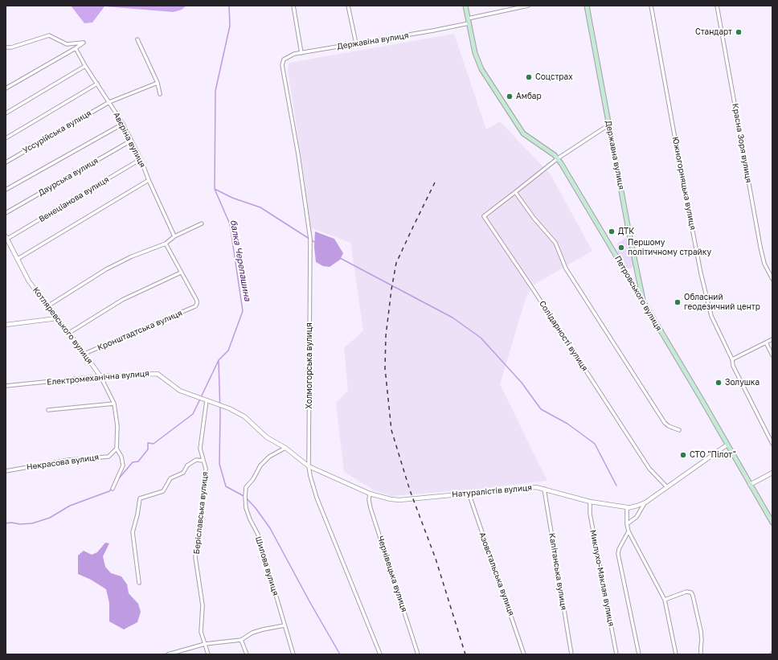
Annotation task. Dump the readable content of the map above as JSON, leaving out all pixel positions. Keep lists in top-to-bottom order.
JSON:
{
  "streets": {
    "main road": ["Державна вулиця", "Петровського вулиця"],
    "street": [
      "Державіна вулиця",
      "Уссурійська вулиця",
      "Авєріна вулиця",
      "Красна Зоря вулиця",
      "Даурська вулиця",
      "Южногорняцька вулиця",
      "Венеціанова вулиця",
      "Котляревського вулиця",
      "Кронштадтська вулиця",
      "Солідарності вулиця",
      "Холмогорська вулиця",
      "Електромеханічна вулиця",
      "Некрасова вулиця",
      "Натуралістів вулиця",
      "Беріславська вулиця",
      "Шилова вулиця",
      "Капітанська вулиця",
      "Чернівецька вулиця",
      "Азовстальська вулиця",
      "Миклухо-Маклая вулиця"
    ]
  },
  "crossings": [
    ["Державіна вулиця", "Петровського вулиця"],
    ["Державіна вулиця", "Холмогорська вулиця"],
    ["Уссурійська вулиця", "Авєріна вулиця"],
    ["Авєріна вулиця", "Даурська вулиця"],
    ["Авєріна вулиця", "Венеціанова вулиця"],
    ["Державна вулиця", "Петровського вулиця"],
    ["Державна вулиця", "Солідарності вулиця"],
    ["Венеціанова вулиця", "Котляревського вулиця"],
    ["Петровського вулиця", "Солідарності вулиця"],
    ["Петровського вулиця", "Натуралістів вулиця"],
    ["Котляревського вулиця", "Кронштадтська вулиця"],
    ["Котляревського вулиця", "Електромеханічна вулиця"],
    ["Котляревського вулиця", "Некрасова вулиця"],
    ["Солідарності вулиця", "Натуралістів вулиця"],
    ["Холмогорська вулиця", "Натуралістів вулиця"],
    ["Електромеханічна вулиця", "Натуралістів вулиця"],
    ["Електромеханічна вулиця", "Беріславська вулиця"],
    ["Електромеханічна вулиця", "Шилова вулиця"],
    ["Натуралістів вулиця", "Шилова вулиця"],
    ["Натуралістів вулиця", "Капітанська вулиця"],
    ["Натуралістів вулиця", "Чернівецька вулиця"],
    ["Натуралістів вулиця", "Азовстальська вулиця"],
    ["Натуралістів вулиця", "Миклухо-Маклая вулиця"]
  ],
  "water": ["балка Черепашина"],
  "places": [
    "Стандарт",
    "Соцстрах",
    "Амбар",
    "ДТК",
    "Першому політичному страйку",
    "Обласний геодезичний центр",
    "Золушка",
    "СТО \"Пілот\""
  ]
}
